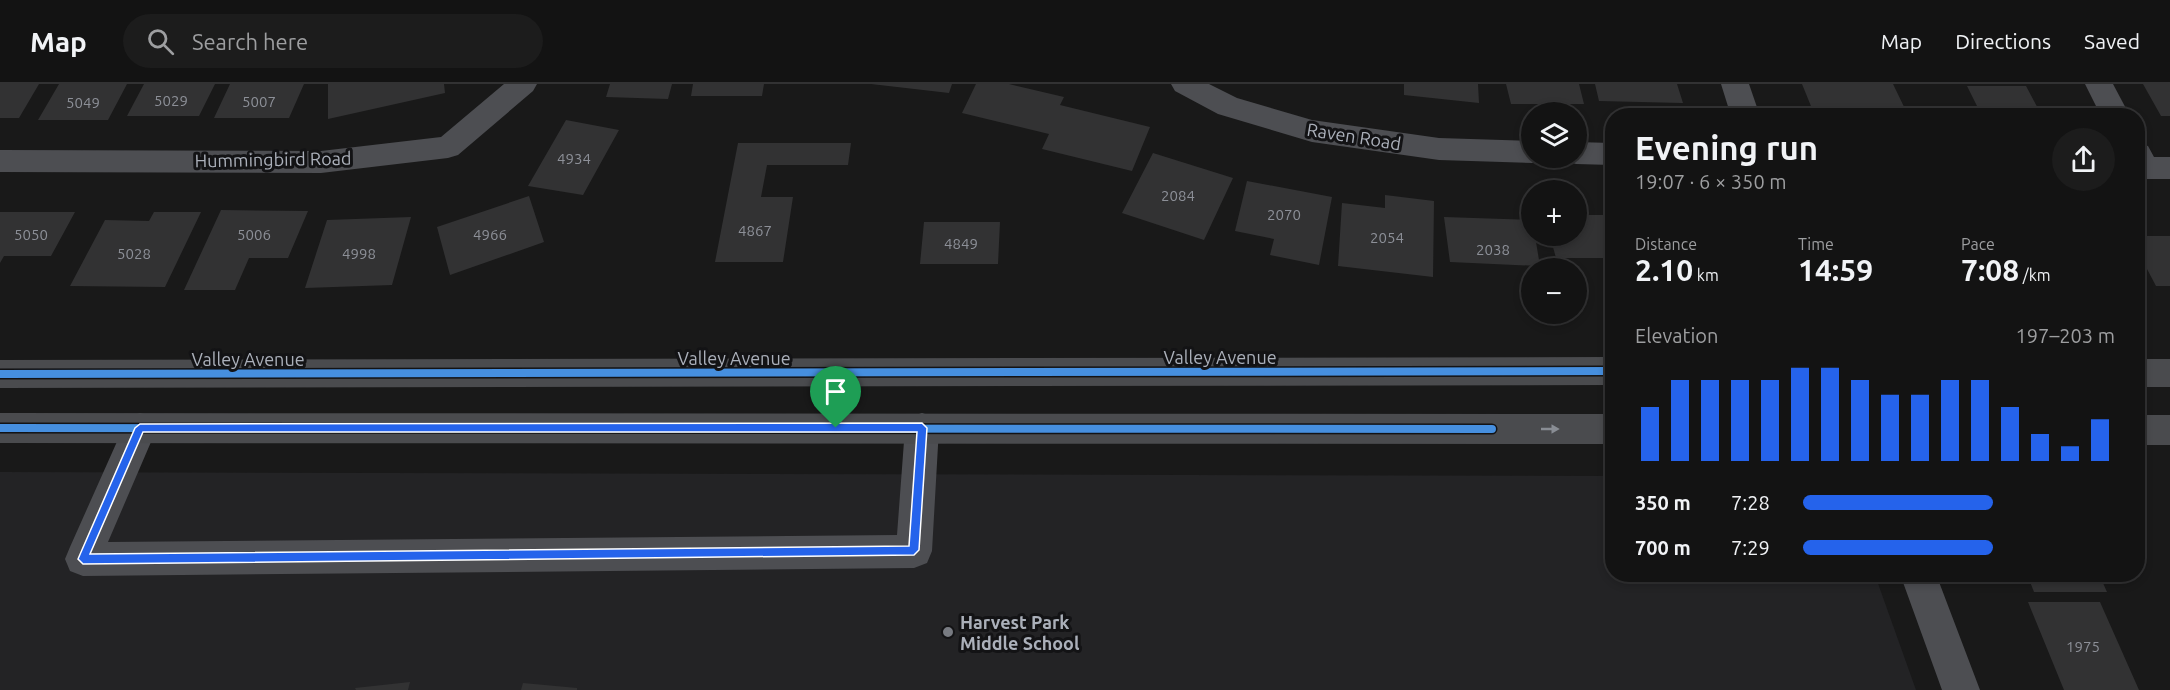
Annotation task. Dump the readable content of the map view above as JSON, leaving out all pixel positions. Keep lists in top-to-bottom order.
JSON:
{
  "streets": {
    "main road": ["Valley Avenue"],
    "street": ["Raven Road", "Hummingbird Road"]
  },
  "places": ["Harvest Park Middle School"],
  "house_numbers": [
    "5029",
    "5007",
    "5049",
    "4934",
    "2084",
    "2070",
    "4867",
    "5050",
    "5006",
    "4966",
    "2054",
    "4849",
    "2038",
    "5028",
    "4998",
    "1975"
  ],
  "page": {
    "header": "Map",
    "search": "Search here",
    "nav": ["Map", "Directions", "Saved"],
    "map_buttons": ["+", "−"],
    "heading": ["Evening run", "19:07 · 6 × 350 m"],
    "stats": [
      ["Distance", "2.10 km"],
      ["Time", "14:59"],
      ["Pace", "7:08 /km"]
    ],
    "chart": ["Elevation", "197–203 m"],
    "list": [
      {
        "name": "350 m",
        "note": "7:28"
      },
      {
        "name": "700 m",
        "note": "7:29"
      }
    ]
  }
}
